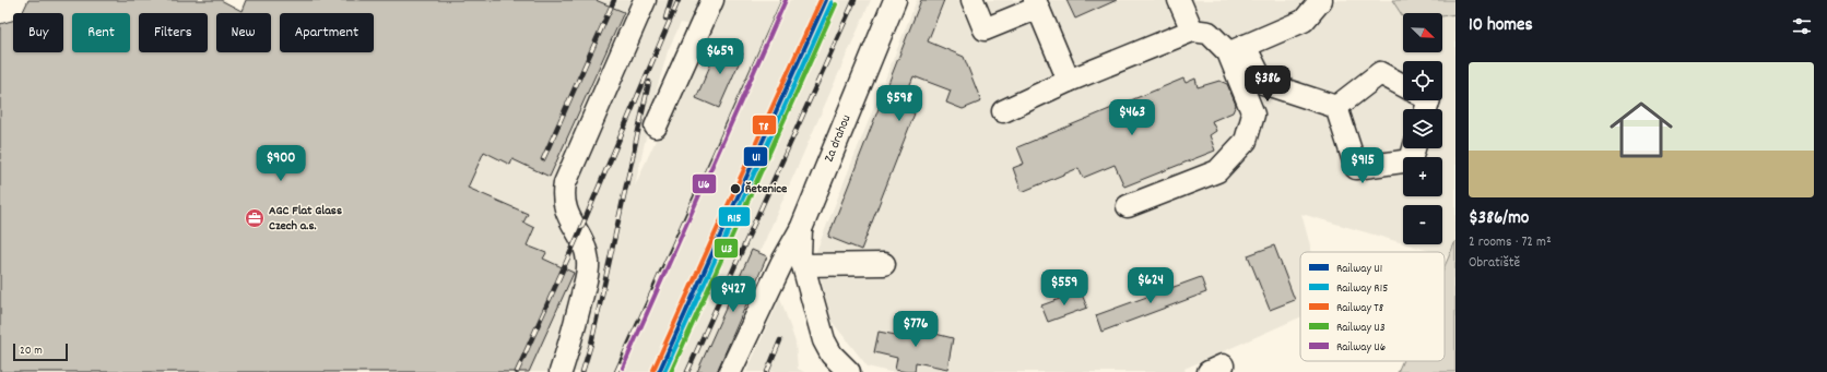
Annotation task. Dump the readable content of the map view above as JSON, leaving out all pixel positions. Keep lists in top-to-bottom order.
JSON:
{
  "streets": {
    "street": ["Za drahou"]
  },
  "places": {
    "other": ["Řetenice"],
    "office": ["AGC Flat Glass Czech a.s."]
  },
  "lines": [
    "rail line U1",
    "rail line T8",
    "rail line U6",
    "rail line R15",
    "rail line U3"
  ],
  "legend": [
    "Railway U1",
    "Railway R15",
    "Railway T8",
    "Railway U3",
    "Railway U6"
  ],
  "scale_bar": "20 m",
  "north": "bottom right",
  "page": {
    "heading": "10 homes",
    "map_buttons": ["+", "−"],
    "chip": [
      "Buy",
      "Rent",
      "Filters",
      "New",
      "Apartment"
    ],
    "price": [
      "$659",
      "$386",
      "$598",
      "$463",
      "$900",
      "$915",
      "$624",
      "$559",
      "$427",
      "$776"
    ],
    "list": [
      {
        "name": "$386/mo",
        "note": "2 rooms · 72 m² · Obratiště"
      }
    ],
    "scale": "20 m"
  }
}
